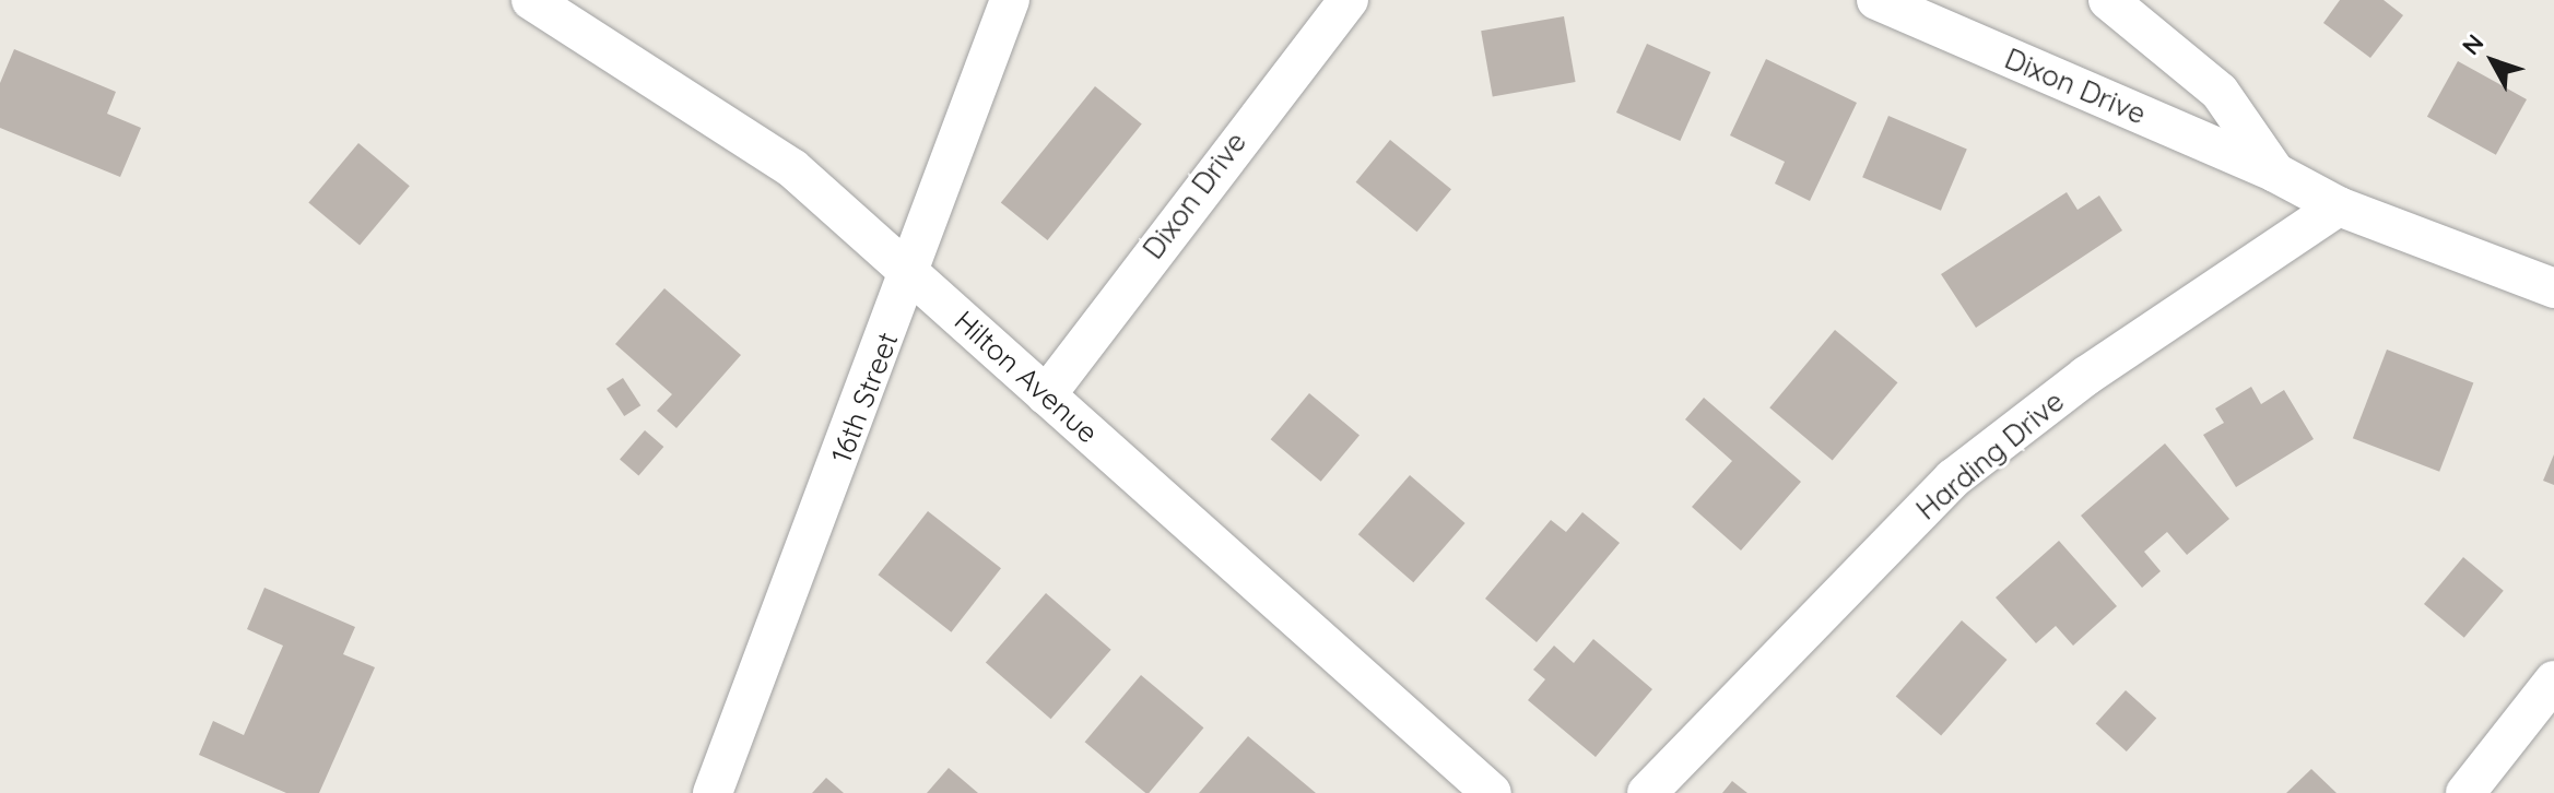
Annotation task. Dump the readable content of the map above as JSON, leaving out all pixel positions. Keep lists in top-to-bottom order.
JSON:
{
  "streets": {
    "street": [
      "Dixon Drive",
      "Hilton Avenue",
      "16th Street",
      "Harding Drive"
    ]
  },
  "crossings": [
    ["Dixon Drive", "Hilton Avenue"],
    ["Dixon Drive", "Harding Drive"],
    ["Hilton Avenue", "16th Street"]
  ],
  "north": "top left"
}
